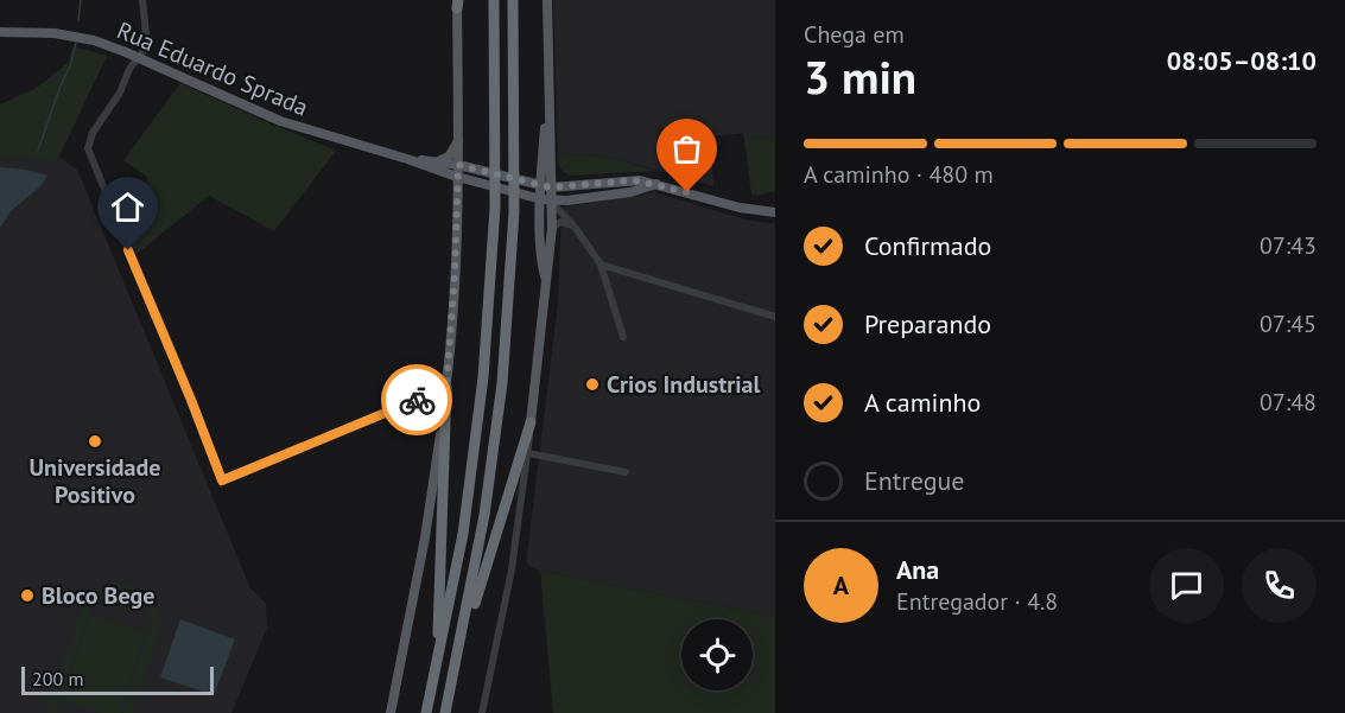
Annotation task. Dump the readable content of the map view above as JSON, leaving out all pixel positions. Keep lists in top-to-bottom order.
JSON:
{
  "streets": {
    "main road": ["Rua Eduardo Sprada"]
  },
  "places": ["Crios Industrial", "Universidade Positivo", "Bloco Bege"],
  "scale_bar": "200 m",
  "page": {
    "heading": ["3 min", "Chega em", "08:05–08:10"],
    "panel": ["Ana", "Entregador · 4.8"],
    "bar": "A caminho · 480 m",
    "list": [
      ["Confirmado", "07:43"],
      ["Preparando", "07:45"],
      ["A caminho", "07:48"],
      "Entregue"
    ],
    "round": "A",
    "scale": "200 m"
  }
}
